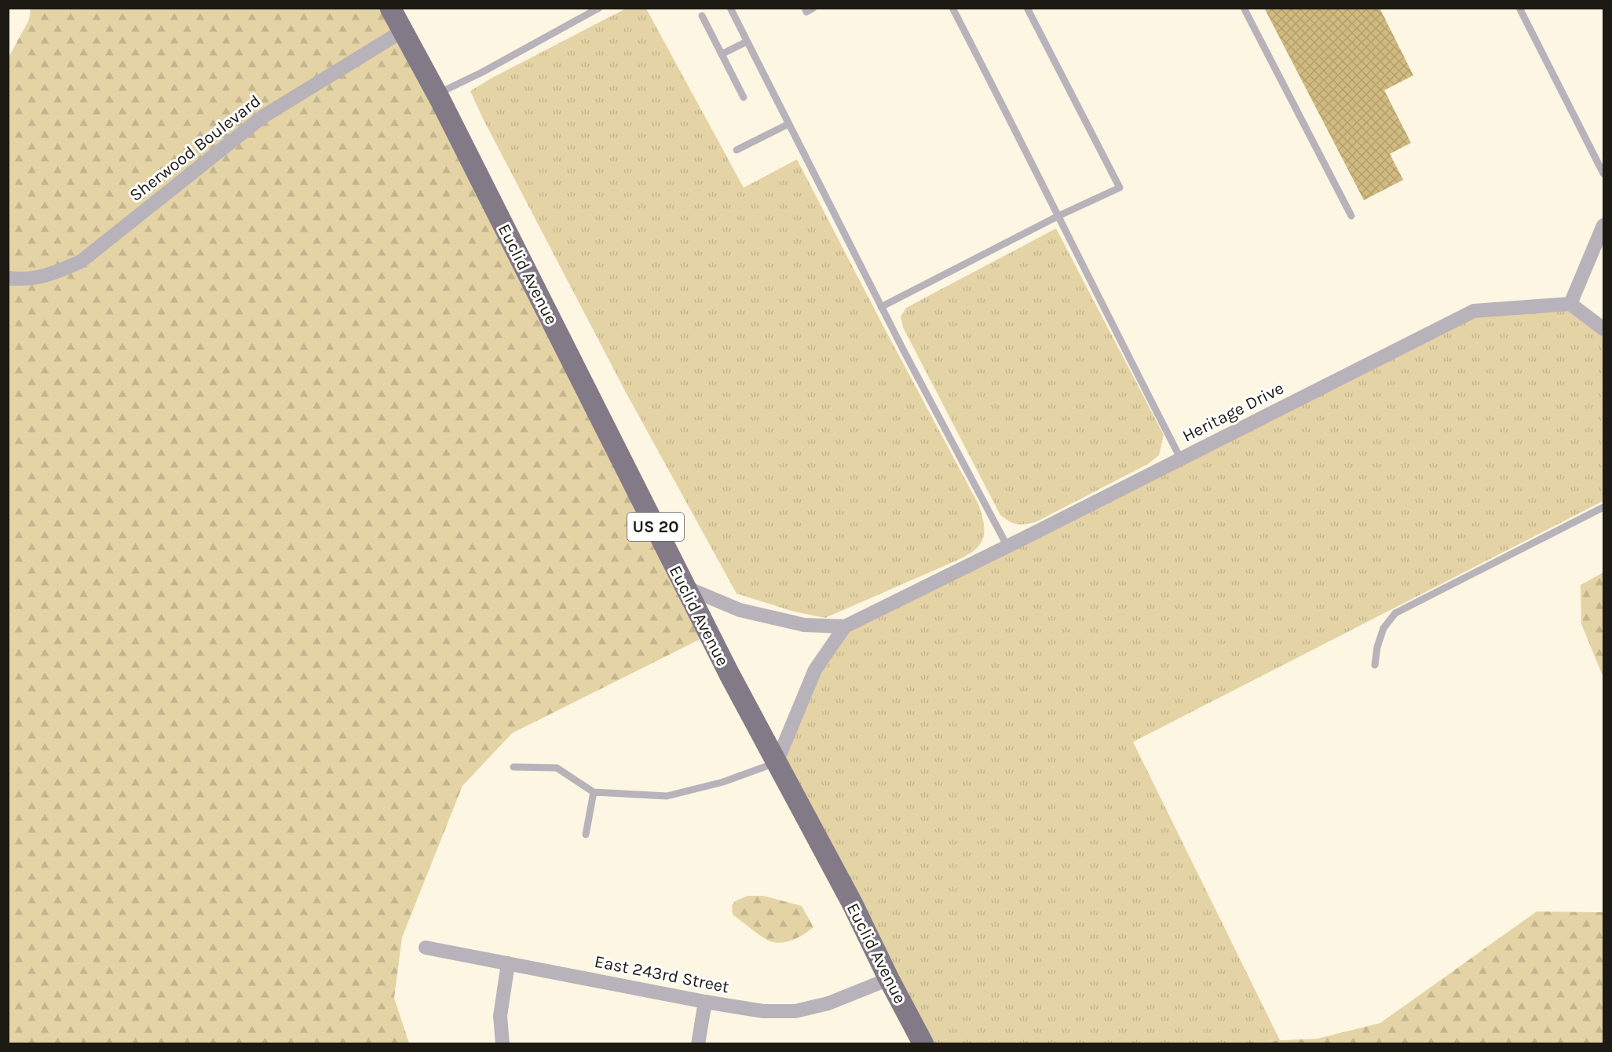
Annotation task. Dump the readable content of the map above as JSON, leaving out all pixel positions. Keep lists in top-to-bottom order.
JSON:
{
  "streets": {
    "main road": ["Euclid Avenue", "US 20"],
    "street": ["Sherwood Boulevard", "Heritage Drive", "East 243rd Street"]
  },
  "crossings": [
    ["Sherwood Boulevard", "Euclid Avenue"],
    ["Euclid Avenue", "Heritage Drive"],
    ["Euclid Avenue", "East 243rd Street"]
  ]
}
